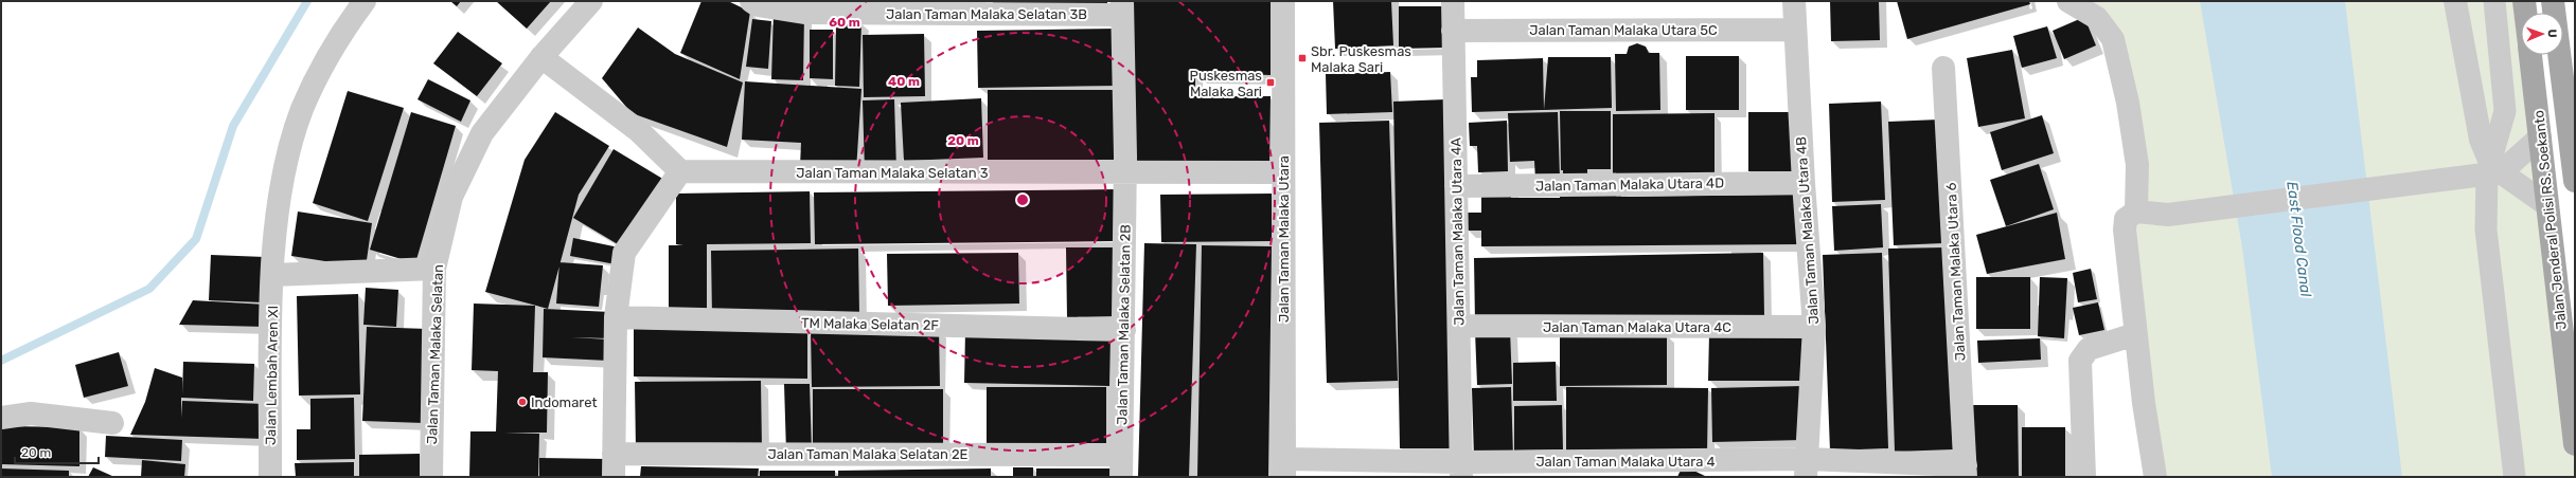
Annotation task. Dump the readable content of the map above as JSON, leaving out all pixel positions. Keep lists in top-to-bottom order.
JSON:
{
  "streets": {
    "main road": ["Jalan Jenderal Polisi RS. Soekanto"],
    "street": [
      "Jalan Taman Malaka Selatan 3B",
      "Jalan Taman Malaka Utara 5C",
      "Jalan Taman Malaka Selatan 3",
      "Jalan Taman Malaka Utara 4D",
      "Jalan Taman Malaka Utara 4B",
      "Jalan Taman Malaka Utara 4A",
      "Jalan Taman Malaka Utara",
      "Jalan Taman Malaka Utara 6",
      "TM Malaka Selatan 2F",
      "Jalan Taman Malaka Selatan 2B",
      "Jalan Taman Malaka Utara 4C",
      "Jalan Taman Malaka Selatan",
      "Jalan Lembah Aren XI",
      "Jalan Taman Malaka Selatan 2E",
      "Jalan Taman Malaka Utara 4"
    ]
  },
  "crossings": [
    ["Jalan Taman Malaka Selatan 3B", "Jalan Taman Malaka Selatan 2B"],
    ["Jalan Taman Malaka Utara 5C", "Jalan Taman Malaka Utara 4B"],
    ["Jalan Taman Malaka Utara 5C", "Jalan Taman Malaka Utara 4A"],
    ["Jalan Taman Malaka Selatan 3", "Jalan Taman Malaka Utara"],
    ["Jalan Taman Malaka Selatan 3", "Jalan Taman Malaka Selatan 2B"],
    ["Jalan Taman Malaka Utara 4D", "Jalan Taman Malaka Utara 4B"],
    ["Jalan Taman Malaka Utara 4D", "Jalan Taman Malaka Utara 4A"],
    ["Jalan Taman Malaka Utara 4B", "Jalan Taman Malaka Utara 4C"],
    ["Jalan Taman Malaka Utara 4B", "Jalan Taman Malaka Utara 4"],
    ["Jalan Taman Malaka Utara 4A", "Jalan Taman Malaka Utara 4C"],
    ["Jalan Taman Malaka Utara 4A", "Jalan Taman Malaka Utara 4"],
    ["Jalan Taman Malaka Utara", "Jalan Taman Malaka Utara 4"],
    ["Jalan Taman Malaka Utara 6", "Jalan Taman Malaka Utara 4"],
    ["TM Malaka Selatan 2F", "Jalan Taman Malaka Selatan 2B"],
    ["Jalan Taman Malaka Selatan 2B", "Jalan Taman Malaka Selatan 2E"]
  ],
  "water": ["East Flood Canal"],
  "places": {
    "transit": ["Sbr. Puskesmas Malaka Sari", "Puskesmas Malaka Sari"],
    "other": ["Indomaret"]
  },
  "scale_bar": "20 m",
  "north": "right",
  "rings": ["60 m", "40 m", "20 m"]
}
